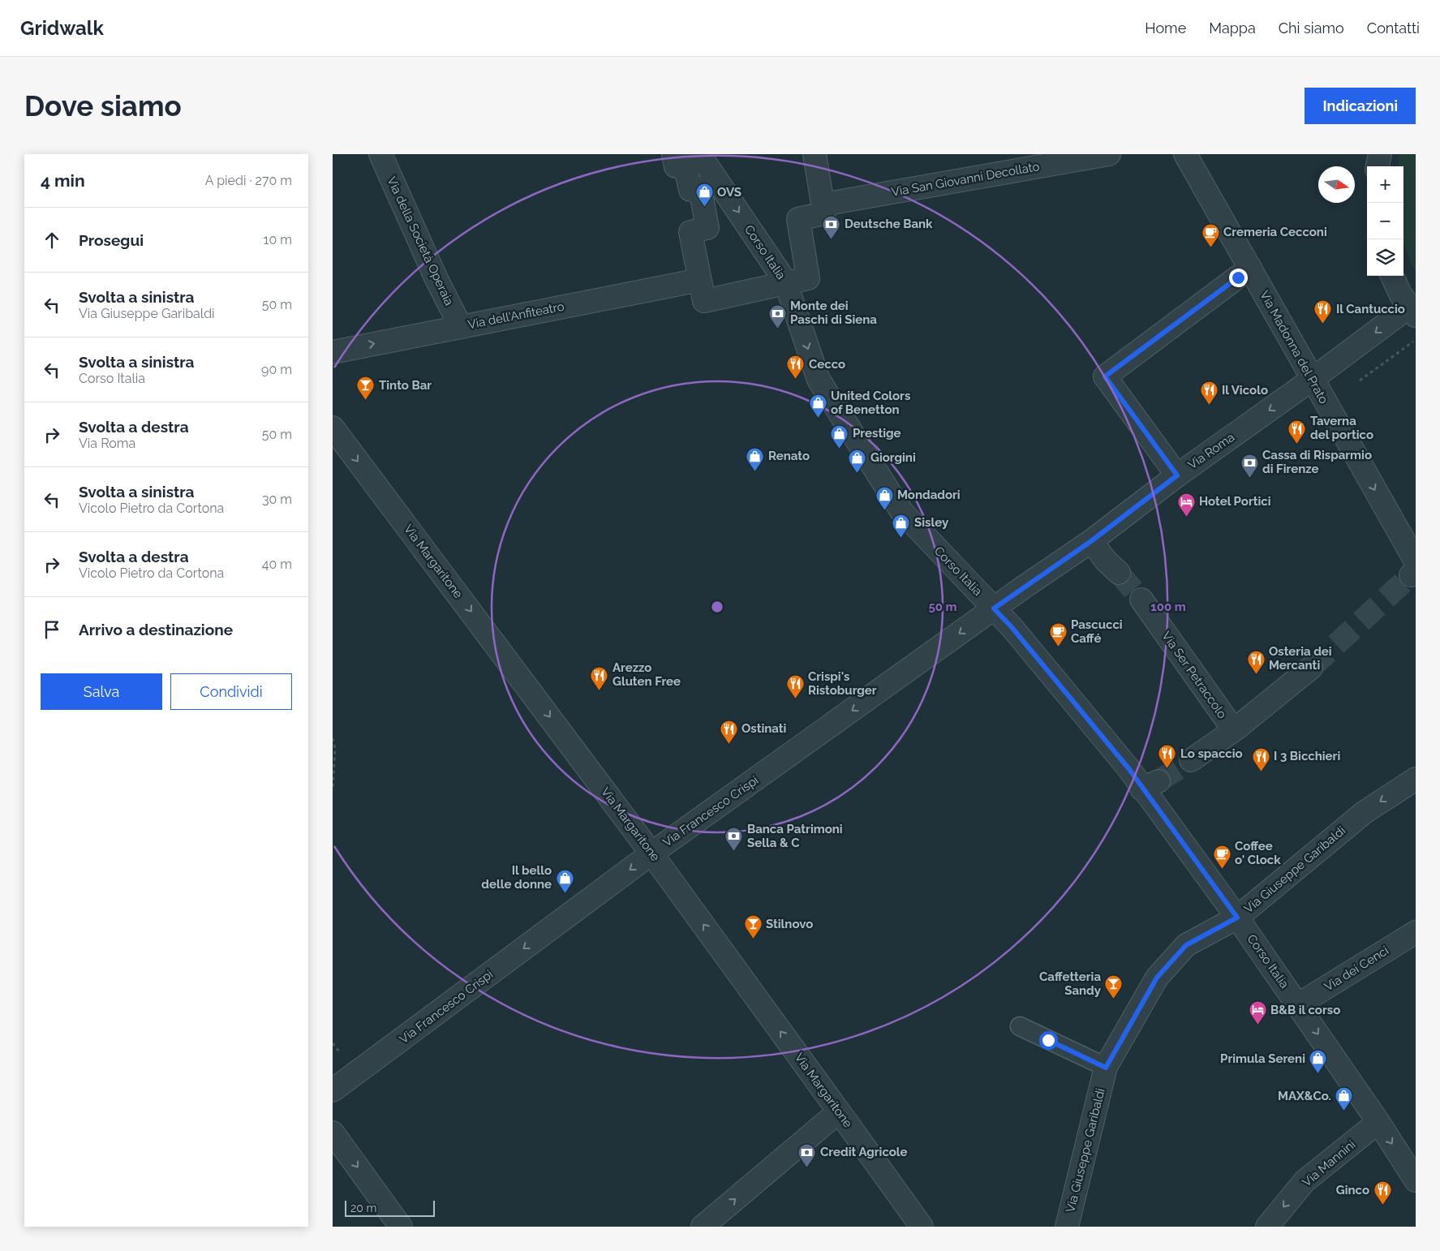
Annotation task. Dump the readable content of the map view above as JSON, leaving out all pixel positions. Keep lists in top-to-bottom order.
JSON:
{
  "streets": {
    "street": [
      "Via San Giovanni Decollato",
      "Via della Società Operaia",
      "Corso Italia",
      "Via dell'Anfiteatro",
      "Via Madonna del Prato",
      "Via Roma",
      "Via Margaritone",
      "Via Ser Petraccolo",
      "Via Francesco Crispi",
      "Via Giuseppe Garibaldi",
      "Via dei Cenci",
      "Via Mannini"
    ]
  },
  "crossings": [
    ["Via della Società Operaia", "Via dell'Anfiteatro"],
    ["Corso Italia", "Via Roma"],
    ["Corso Italia", "Via Francesco Crispi"],
    ["Corso Italia", "Via Giuseppe Garibaldi"],
    ["Corso Italia", "Via dei Cenci"],
    ["Corso Italia", "Via Mannini"],
    ["Via Madonna del Prato", "Via Roma"],
    ["Via Roma", "Via Francesco Crispi"],
    ["Via Margaritone", "Via Francesco Crispi"]
  ],
  "one_way": [
    "Corso Italia",
    "Via Madonna del Prato",
    "Via Roma",
    "Via Francesco Crispi",
    "Via Mannini"
  ],
  "places": {
    "shop": [
      "OVS",
      "United Colors of Benetton",
      "Prestige",
      "Renato",
      "Giorgini",
      "Mondadori",
      "Sisley",
      "Il bello delle donne",
      "Primula Sereni",
      "MAX&Co."
    ],
    "bank": [
      "Deutsche Bank",
      "Monte dei Paschi di Siena",
      "Cassa di Risparmio di Firenze",
      "Banca Patrimoni Sella & C",
      "Credit Agricole"
    ],
    "cafe": ["Cremeria Cecconi", "Pascucci Caffé", "Coffee o' Clock"],
    "restaurant": [
      "Il Cantuccio",
      "Cecco",
      "Il Vicolo",
      "Taverna del portico",
      "Osteria dei Mercanti",
      "Arezzo Gluten Free",
      "Crispi's Ristoburger",
      "Ostinati",
      "Lo spaccio",
      "I 3 Bicchieri",
      "Ginco"
    ],
    "bar": ["Tinto Bar", "Stilnovo", "Caffetteria Sandy"],
    "hotel": ["Hotel Portici", "B&B il corso"]
  },
  "scale_bar": "20 m",
  "north": "right",
  "page": {
    "header": "Gridwalk",
    "nav": [
      "Home",
      "Mappa",
      "Chi siamo",
      "Contatti"
    ],
    "buttons": [
      "Indicazioni",
      ["Salva", "Condividi"]
    ],
    "title": "Dove siamo",
    "heading": ["4 min", "A piedi · 270 m"],
    "map_buttons": ["+", "−"],
    "list": [
      ["Prosegui", "10 m"],
      ["Svolta a sinistra", "Via Giuseppe Garibaldi", "50 m"],
      ["Svolta a sinistra", "Corso Italia", "90 m"],
      ["Svolta a destra", "Via Roma", "50 m"],
      ["Svolta a sinistra", "Vicolo Pietro da Cortona", "30 m"],
      ["Svolta a destra", "Vicolo Pietro da Cortona", "40 m"],
      "Arrivo a destinazione"
    ],
    "scale": "20 m"
  },
  "rings": ["50 m", "100 m"]
}
